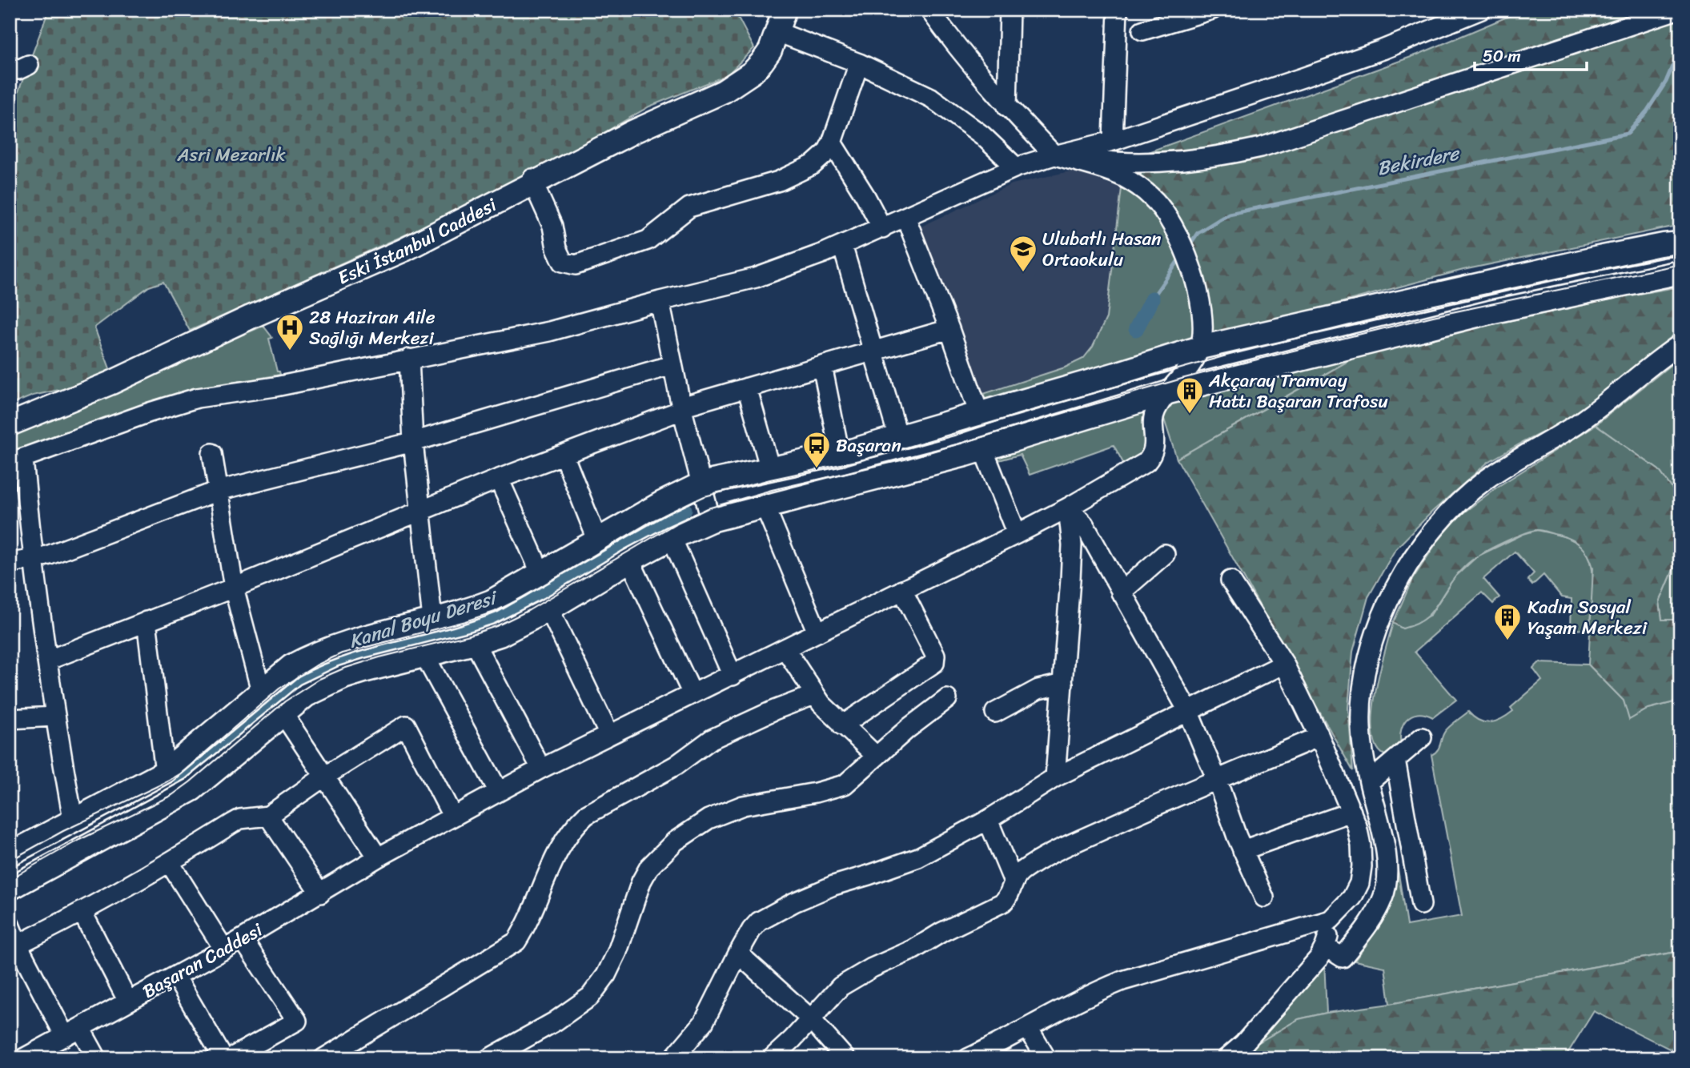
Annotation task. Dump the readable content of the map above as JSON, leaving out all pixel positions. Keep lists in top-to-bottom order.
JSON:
{
  "streets": {
    "main road": ["Eski İstanbul Caddesi"],
    "street": ["Başaran Caddesi"]
  },
  "water": ["Bekirdere", "Kanal Boyu Deresi"],
  "parks": ["Asri Mezarlık"],
  "places": {
    "school or university": ["Ulubatlı Hasan Ortaokulu"],
    "hospital": ["28 Haziran Aile Sağlığı Merkezi"],
    "building": ["Akçaray Tramvay Hattı Başaran Trafosu", "Kadın Sosyal Yaşam Merkezi"],
    "bus stop": ["Başaran"]
  },
  "scale_bar": "50 m"
}
